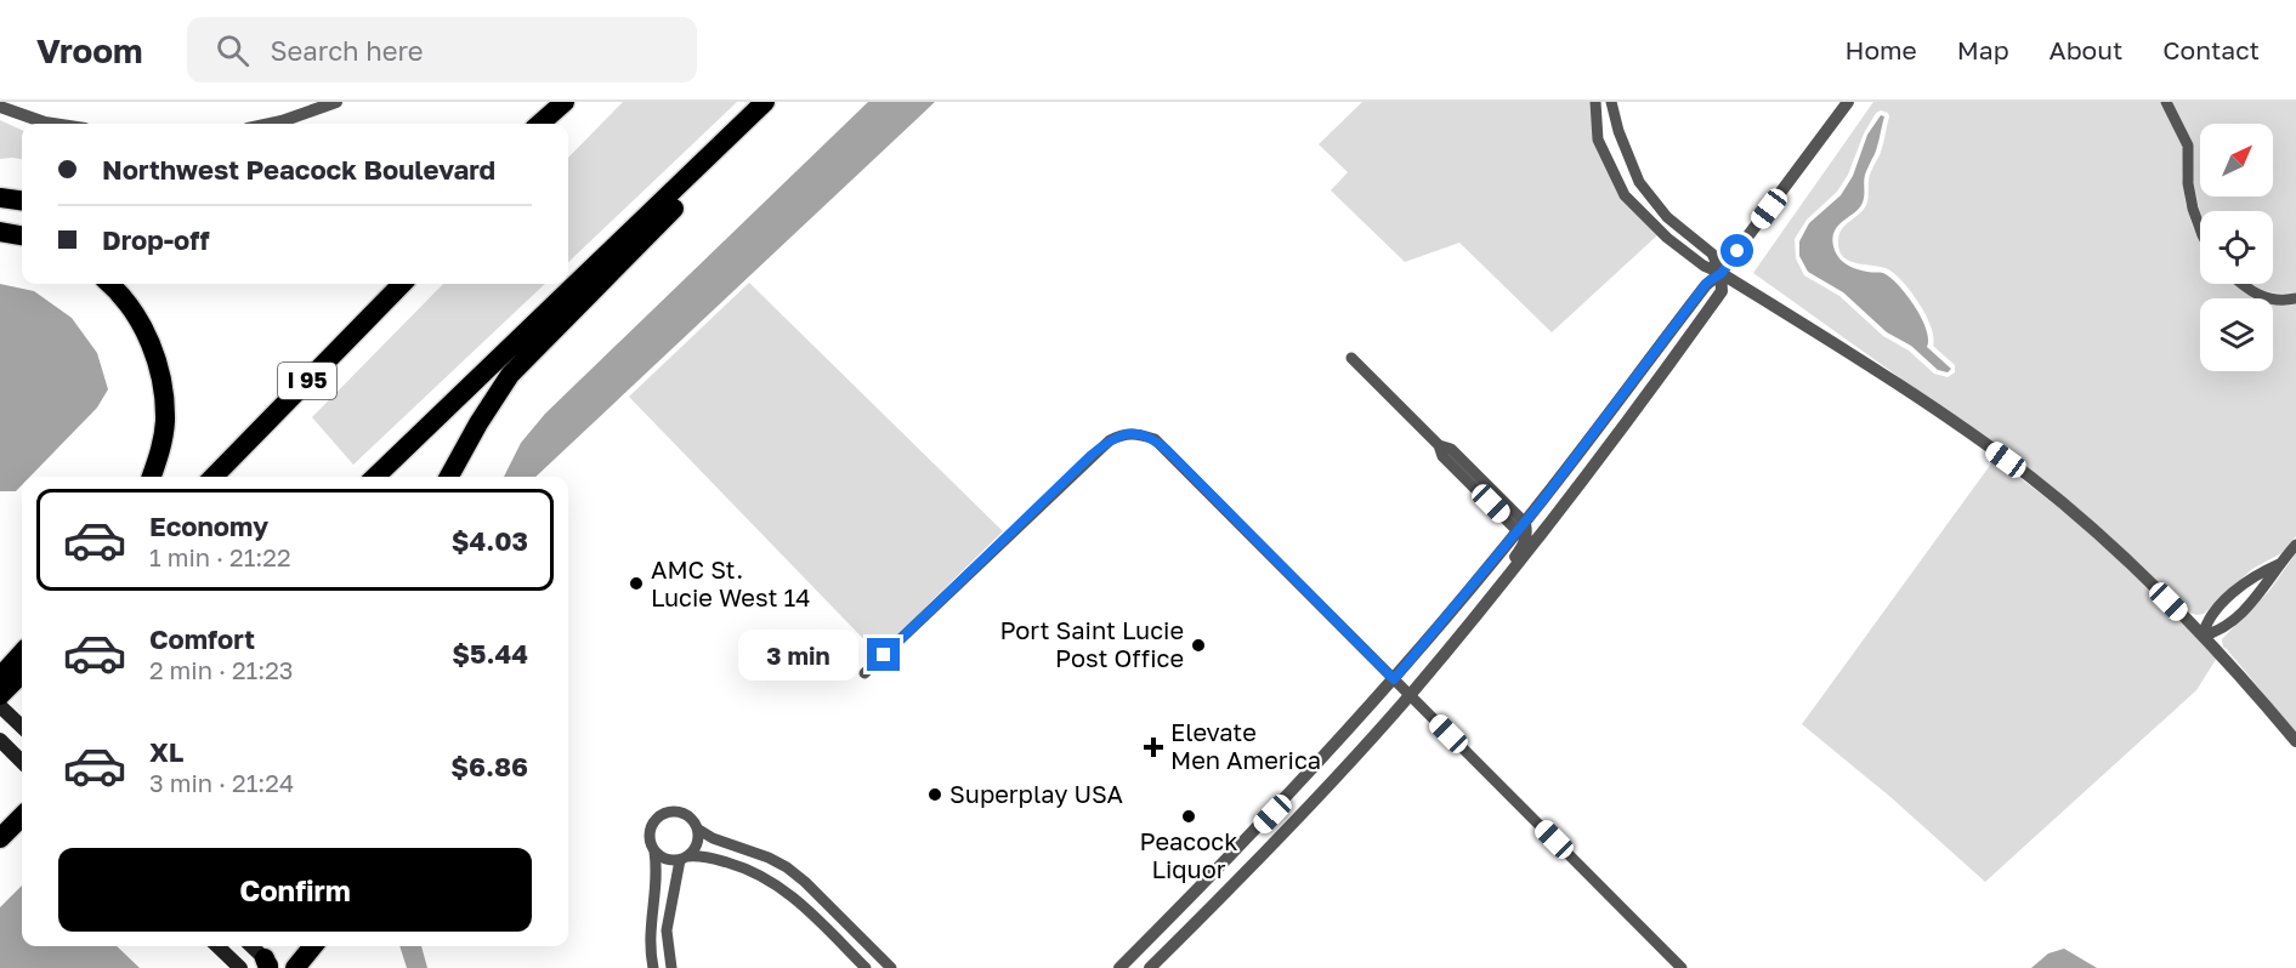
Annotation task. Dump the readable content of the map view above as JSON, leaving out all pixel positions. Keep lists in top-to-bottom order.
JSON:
{
  "streets": {
    "highway": ["I 95"]
  },
  "places": {
    "other": [
      "AMC St. Lucie West 14",
      "Port Saint Lucie Post Office",
      "Superplay USA",
      "Peacock Liquor"
    ],
    "health": ["Elevate Men America"]
  },
  "north": "top right",
  "page": {
    "header": "Vroom",
    "search": "Search here",
    "nav": [
      "Home",
      "Map",
      "About",
      "Contact"
    ],
    "banner": ["Northwest Peacock Boulevard", "Drop-off"],
    "list": [
      {
        "name": "Economy",
        "note": "1 min · 21:22",
        "value": "$4.03"
      },
      {
        "name": "Comfort",
        "note": "2 min · 21:23",
        "value": "$5.44"
      },
      {
        "name": "XL",
        "note": "3 min · 21:24",
        "value": "$6.86"
      }
    ],
    "bubble": "3 min",
    "buttons": "Confirm"
  }
}
